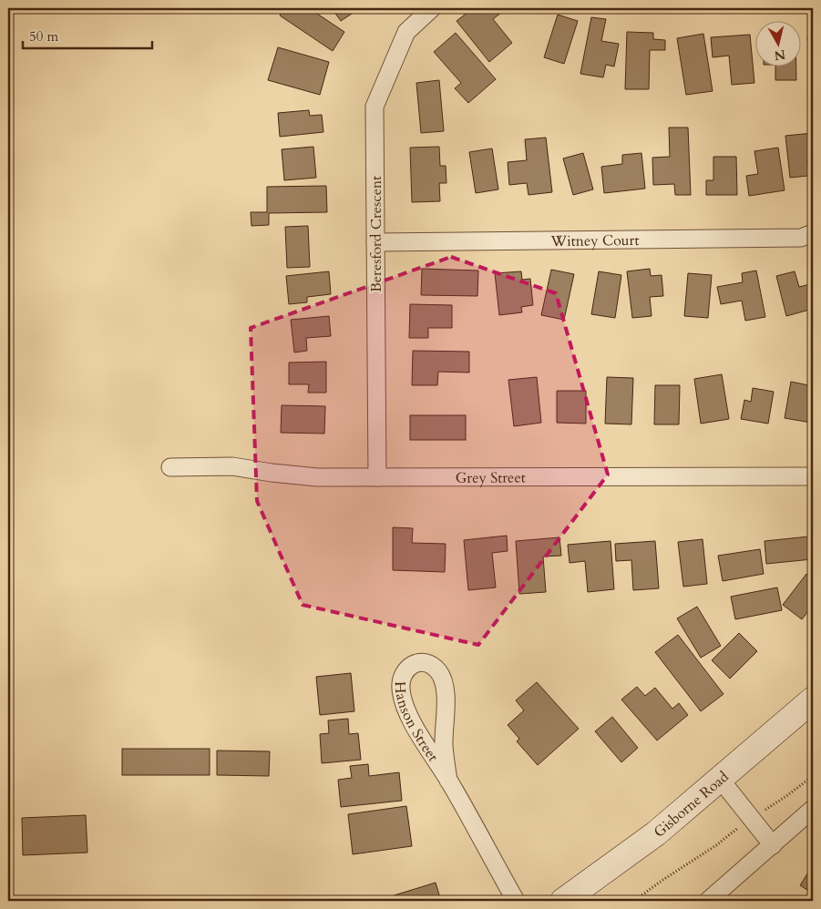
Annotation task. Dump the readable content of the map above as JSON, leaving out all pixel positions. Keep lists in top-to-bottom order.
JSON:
{
  "streets": {
    "main road": ["Gisborne Road"],
    "street": [
      "Beresford Crescent",
      "Witney Court",
      "Grey Street",
      "Hanson Street"
    ]
  },
  "crossings": [
    ["Beresford Crescent", "Witney Court"],
    ["Beresford Crescent", "Grey Street"]
  ],
  "scale_bar": "50 m",
  "north": "bottom"
}
